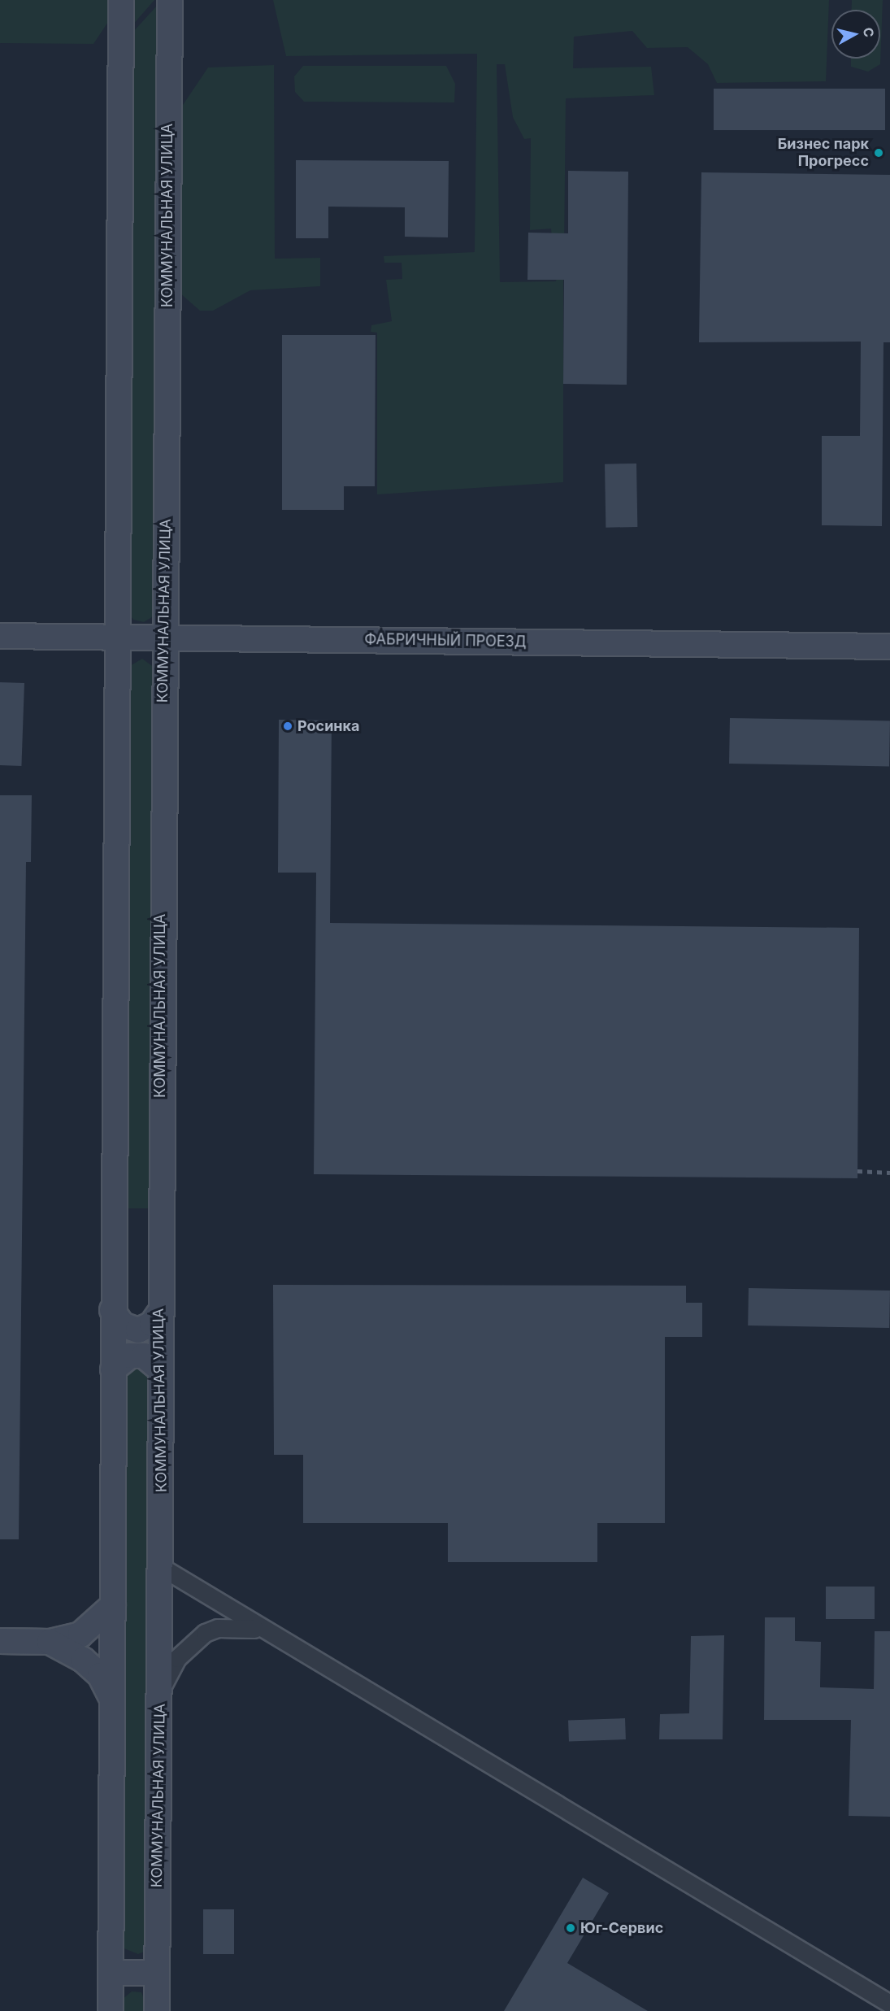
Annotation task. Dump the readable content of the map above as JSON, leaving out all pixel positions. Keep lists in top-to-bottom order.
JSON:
{
  "streets": {
    "main road": ["КОММУНАЛЬНАЯ УЛИЦА", "ФАБРИЧНЫЙ ПРОЕЗД"]
  },
  "crossings": [
    ["КОММУНАЛЬНАЯ УЛИЦА", "ФАБРИЧНЫЙ ПРОЕЗД"]
  ],
  "places": ["Бизнес парк Прогресс", "Росинка", "Юг-Сервис"],
  "north": "right"
}
